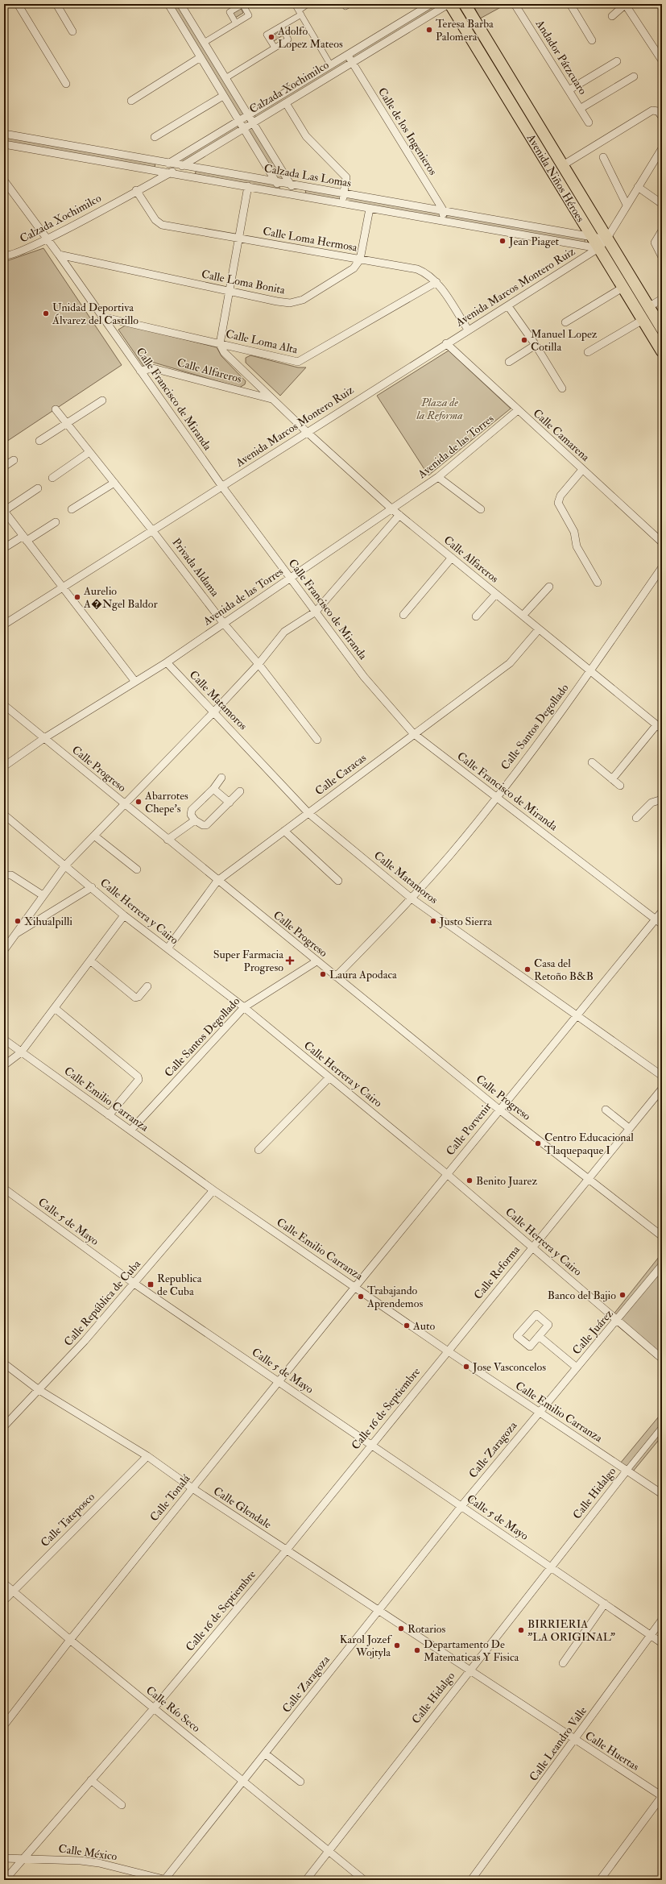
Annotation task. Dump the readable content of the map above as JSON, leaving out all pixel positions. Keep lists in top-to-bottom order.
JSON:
{
  "streets": {
    "main road": ["Avenida Niños Héroes"],
    "street": [
      "Andador Pátzcuaro",
      "Calzada Xochimilco",
      "Calle de los Ingenieros",
      "Calzada Las Lomas",
      "Calle Loma Hermosa",
      "Calle Loma Bonita",
      "Avenida Marcos Montero Ruiz",
      "Calle Loma Alta",
      "Calle Alfareros",
      "Calle Francisco de Miranda",
      "Calle Camarena",
      "Avenida de las Torres",
      "Privada Aldama",
      "Calle Matamoros",
      "Calle Santos Degollado",
      "Calle Progreso",
      "Calle Caracas",
      "Calle Herrera y Cairo",
      "Calle Emilio Carranza",
      "Calle Porvenir",
      "Calle 5 de Mayo",
      "Calle Reforma",
      "Calle República de Cuba",
      "Calle Juárez",
      "Calle 16 de Septiembre",
      "Calle Zaragoza",
      "Calle Hidalgo",
      "Calle Tonalá",
      "Calle Glendale",
      "Calle Tateposco",
      "Calle Río Seco",
      "Calle Leandro Valle",
      "Calle Huertas",
      "Calle México"
    ]
  },
  "crossings": [
    ["Calzada Xochimilco", "Calle de los Ingenieros"],
    ["Calzada Xochimilco", "Calzada Las Lomas"],
    ["Calzada Xochimilco", "Avenida Niños Héroes"],
    ["Calzada Xochimilco", "Calle Loma Hermosa"],
    ["Calzada Xochimilco", "Calle Francisco de Miranda"],
    ["Calle de los Ingenieros", "Calzada Las Lomas"],
    ["Calzada Las Lomas", "Avenida Niños Héroes"],
    ["Calzada Las Lomas", "Avenida Marcos Montero Ruiz"],
    ["Avenida Niños Héroes", "Avenida Marcos Montero Ruiz"],
    ["Calle Loma Hermosa", "Calle Loma Bonita"],
    ["Calle Loma Hermosa", "Avenida Marcos Montero Ruiz"],
    ["Calle Loma Hermosa", "Calle Loma Alta"],
    ["Calle Loma Bonita", "Calle Francisco de Miranda"],
    ["Avenida Marcos Montero Ruiz", "Calle Alfareros"],
    ["Avenida Marcos Montero Ruiz", "Calle Francisco de Miranda"],
    ["Avenida Marcos Montero Ruiz", "Calle Camarena"],
    ["Avenida Marcos Montero Ruiz", "Privada Aldama"],
    ["Calle Loma Alta", "Calle Alfareros"],
    ["Calle Loma Alta", "Calle Francisco de Miranda"],
    ["Calle Alfareros", "Calle Francisco de Miranda"],
    ["Calle Alfareros", "Avenida de las Torres"],
    ["Calle Alfareros", "Calle Santos Degollado"],
    ["Calle Alfareros", "Calle Caracas"],
    ["Calle Francisco de Miranda", "Avenida de las Torres"],
    ["Calle Francisco de Miranda", "Calle Santos Degollado"],
    ["Calle Francisco de Miranda", "Calle Caracas"],
    ["Calle Francisco de Miranda", "Calle Porvenir"],
    ["Calle Camarena", "Avenida de las Torres"],
    ["Avenida de las Torres", "Privada Aldama"],
    ["Avenida de las Torres", "Calle Matamoros"],
    ["Avenida de las Torres", "Calle Progreso"],
    ["Calle Matamoros", "Calle Santos Degollado"],
    ["Calle Matamoros", "Calle Caracas"],
    ["Calle Matamoros", "Calle Porvenir"],
    ["Calle Santos Degollado", "Calle Progreso"],
    ["Calle Santos Degollado", "Calle Herrera y Cairo"],
    ["Calle Santos Degollado", "Calle Emilio Carranza"],
    ["Calle Progreso", "Calle Caracas"],
    ["Calle Progreso", "Calle Porvenir"],
    ["Calle Progreso", "Calle Reforma"],
    ["Calle Caracas", "Calle Herrera y Cairo"],
    ["Calle Herrera y Cairo", "Calle Porvenir"],
    ["Calle Herrera y Cairo", "Calle Reforma"],
    ["Calle Herrera y Cairo", "Calle Juárez"],
    ["Calle Emilio Carranza", "Calle Porvenir"],
    ["Calle Emilio Carranza", "Calle Reforma"],
    ["Calle Emilio Carranza", "Calle República de Cuba"],
    ["Calle Emilio Carranza", "Calle Juárez"],
    ["Calle Emilio Carranza", "Calle 16 de Septiembre"],
    ["Calle Emilio Carranza", "Calle Zaragoza"],
    ["Calle Emilio Carranza", "Calle Hidalgo"],
    ["Calle Emilio Carranza", "Calle Tonalá"],
    ["Calle Porvenir", "Calle Tonalá"],
    ["Calle 5 de Mayo", "Calle República de Cuba"],
    ["Calle 5 de Mayo", "Calle 16 de Septiembre"],
    ["Calle 5 de Mayo", "Calle Zaragoza"],
    ["Calle 5 de Mayo", "Calle Hidalgo"],
    ["Calle 5 de Mayo", "Calle Tonalá"],
    ["Calle 5 de Mayo", "Calle Leandro Valle"],
    ["Calle Reforma", "Calle 16 de Septiembre"],
    ["Calle República de Cuba", "Calle Glendale"],
    ["Calle Juárez", "Calle Zaragoza"],
    ["Calle 16 de Septiembre", "Calle Glendale"],
    ["Calle 16 de Septiembre", "Calle Río Seco"],
    ["Calle 16 de Septiembre", "Calle México"],
    ["Calle Zaragoza", "Calle Glendale"],
    ["Calle Zaragoza", "Calle Río Seco"],
    ["Calle Zaragoza", "Calle México"],
    ["Calle Hidalgo", "Calle Glendale"],
    ["Calle Hidalgo", "Calle Río Seco"],
    ["Calle Hidalgo", "Calle Huertas"],
    ["Calle Tonalá", "Calle Glendale"],
    ["Calle Tonalá", "Calle Río Seco"],
    ["Calle Glendale", "Calle Tateposco"],
    ["Calle Glendale", "Calle Huertas"],
    ["Calle Tateposco", "Calle Río Seco"],
    ["Calle Leandro Valle", "Calle Huertas"]
  ],
  "parks": ["Plaza de la Reforma"],
  "places": {
    "other": [
      "Teresa Barba Palomera",
      "Adolfo Lopez Mateos",
      "Jean Piaget",
      "Unidad Deportiva Álvarez del Castillo",
      "Manuel Lopez Cotilla",
      "Aurelio A�Ngel Baldor",
      "Abarrotes Chepe's",
      "Xihualpilli",
      "Justo Sierra",
      "Casa del Retoño B&B",
      "Laura Apodaca",
      "Centro Educacional Tlaquepaque I",
      "Benito Juarez",
      "Banco del Bajio",
      "Trabajando Aprendemos",
      "Auto",
      "Jose Vasconcelos",
      "Rotarios",
      "BIRRIERIA \"LA ORIGINAL\"",
      "Karol Jozef Wojtyla",
      "Departamento De Matematicas Y Fisica"
    ],
    "health": ["Super Farmacia Progreso"],
    "transit": ["Republica de Cuba"]
  }
}
